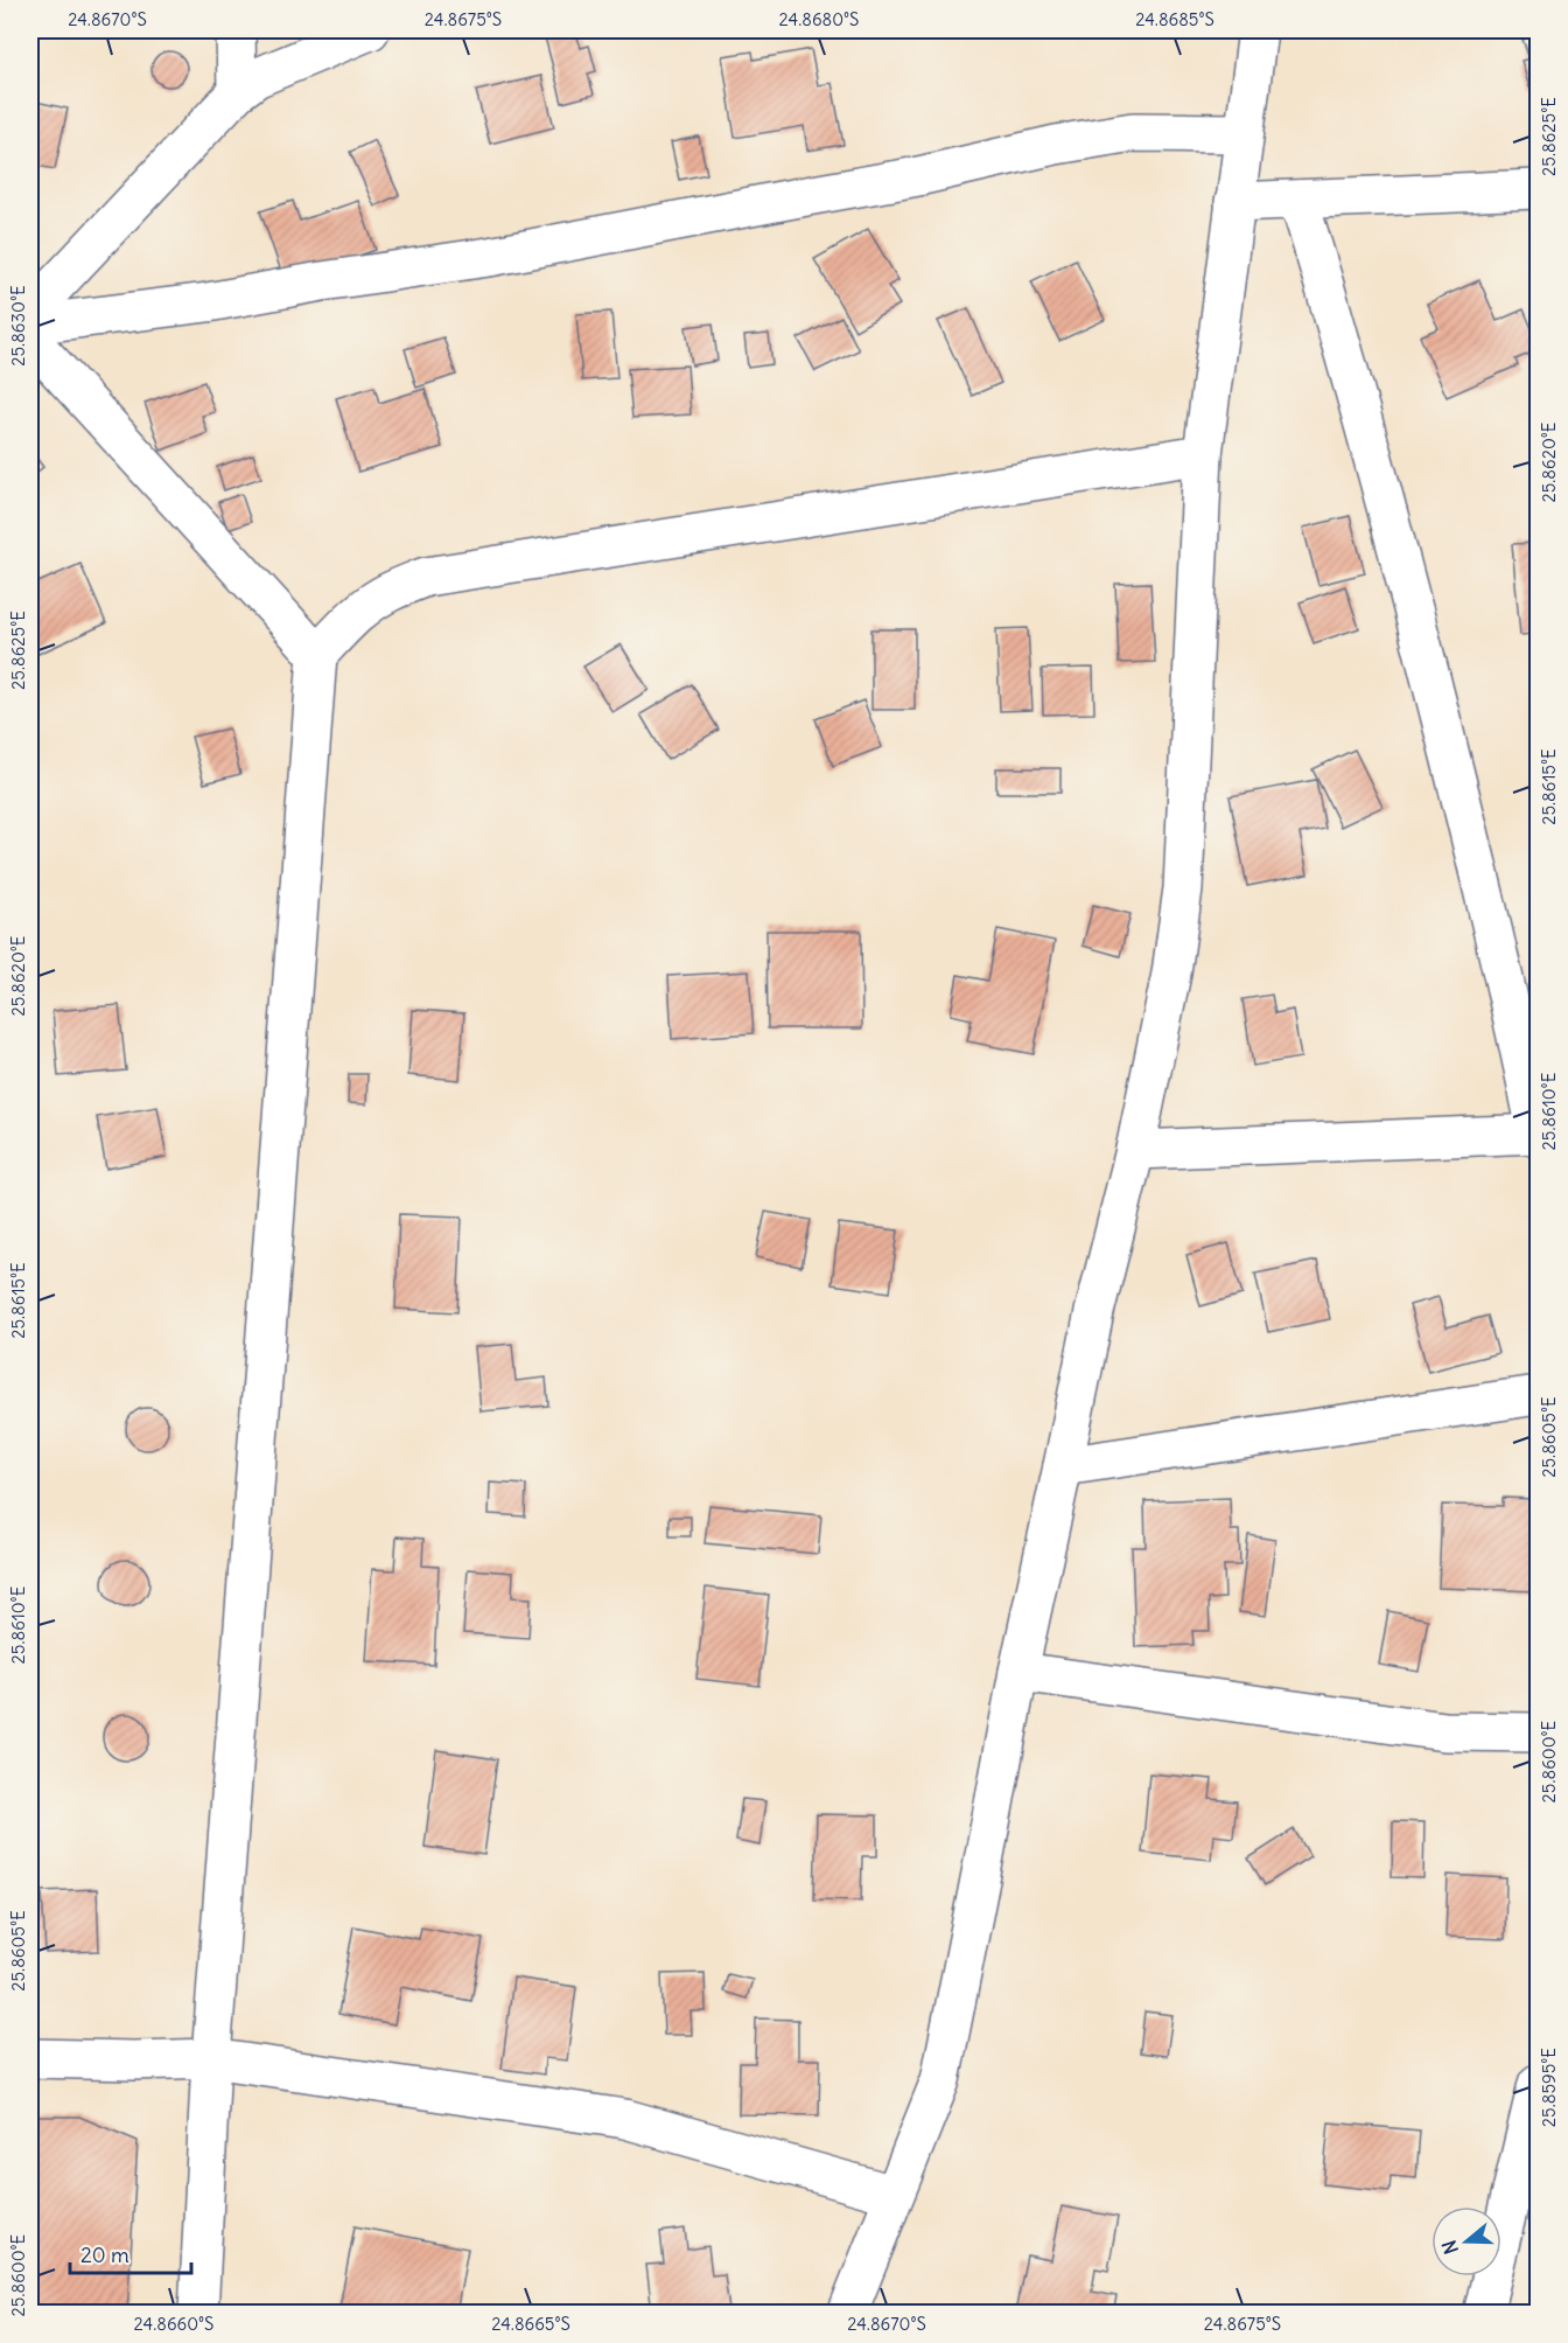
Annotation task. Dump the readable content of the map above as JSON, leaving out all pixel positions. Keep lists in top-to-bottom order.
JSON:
{
  "scale_bar": "20 m",
  "north": "left",
  "coordinates": [
    "24.8670°S",
    "24.8675°S",
    "24.8680°S",
    "24.8685°S",
    "25.8625°E",
    "25.8630°E",
    "25.8620°E",
    "25.8615°E",
    "25.8610°E",
    "25.8605°E",
    "25.8600°E",
    "25.8595°E",
    "24.8660°S",
    "24.8665°S"
  ]
}
